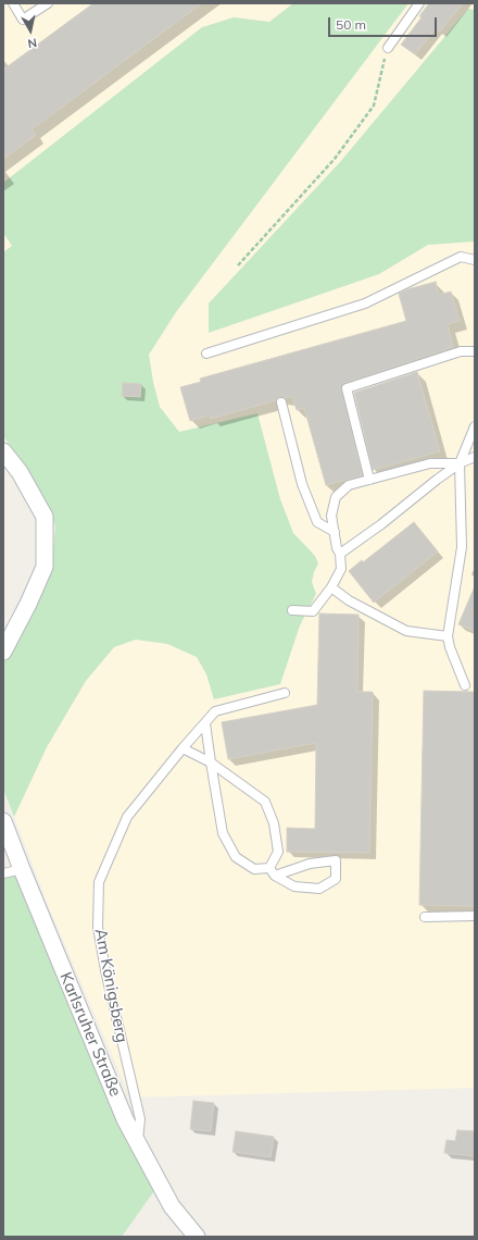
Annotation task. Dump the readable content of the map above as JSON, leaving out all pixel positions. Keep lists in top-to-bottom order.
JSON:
{
  "streets": {
    "street": ["Karlsruher Straße"],
    "lane": ["Am Königsberg"]
  },
  "crossings": [
    ["Am Königsberg", "Karlsruher Straße"]
  ],
  "scale_bar": "50 m",
  "north": "bottom"
}
